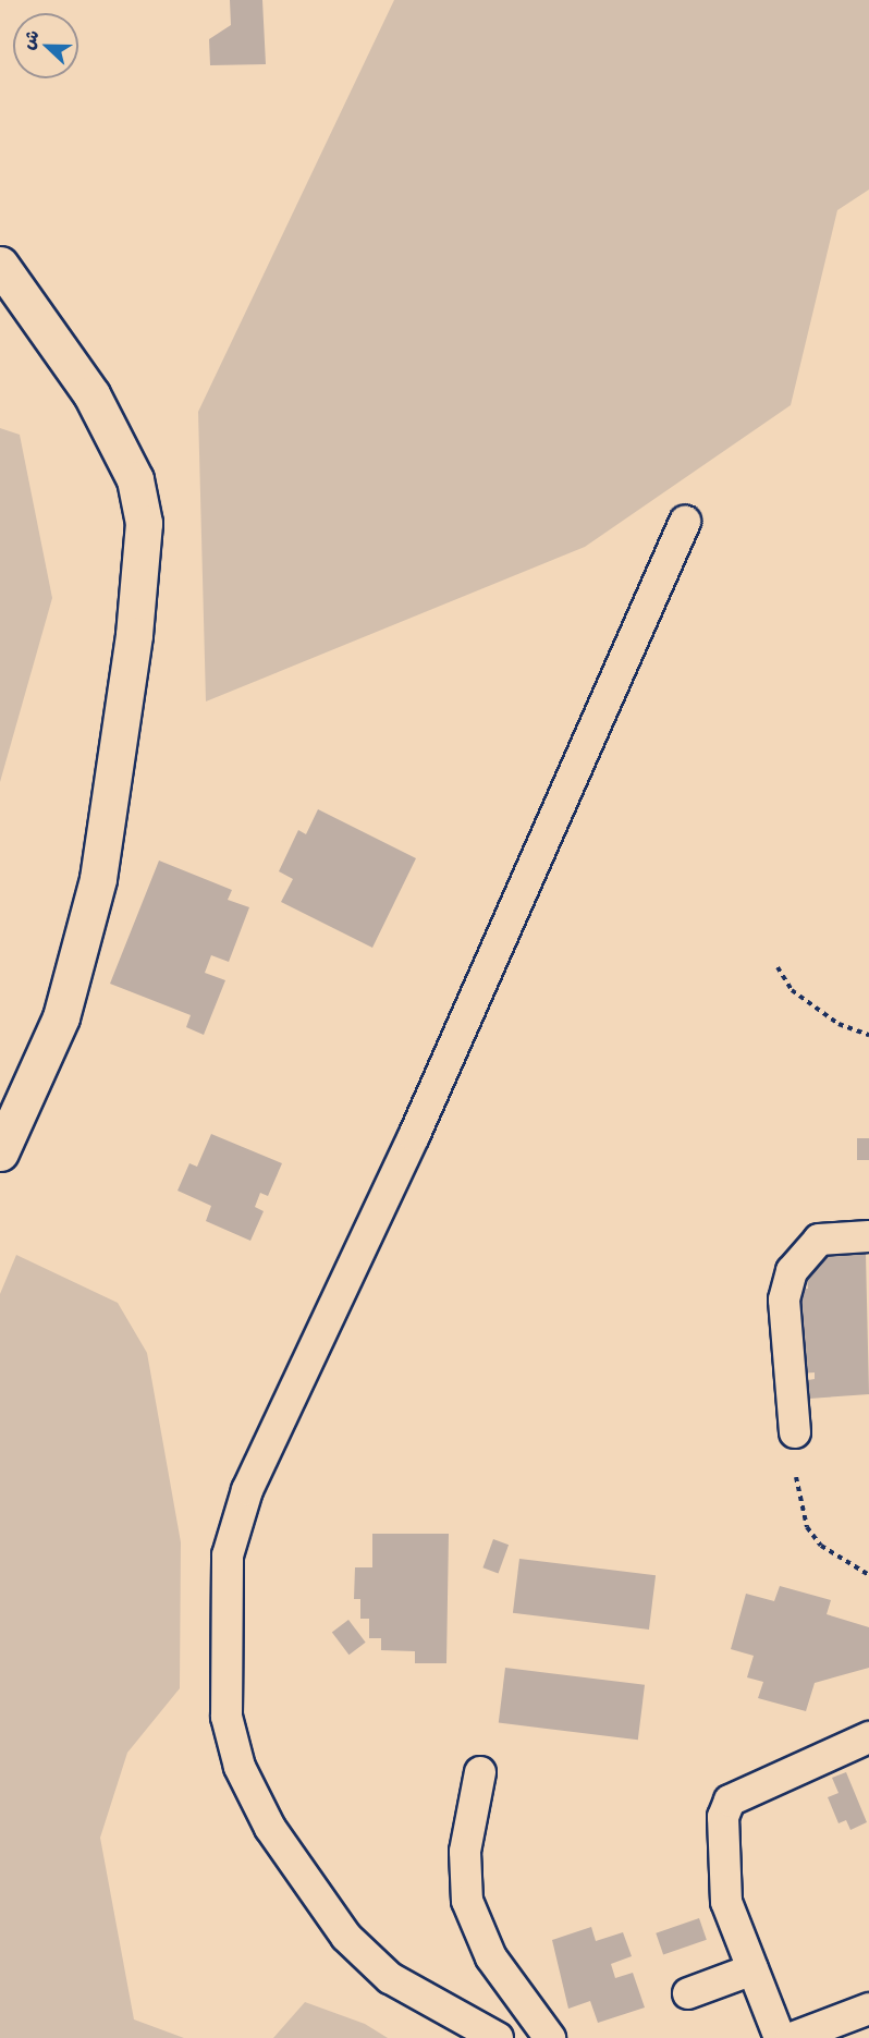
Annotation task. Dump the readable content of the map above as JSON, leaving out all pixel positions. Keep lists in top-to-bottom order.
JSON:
{
  "north": "left"
}
